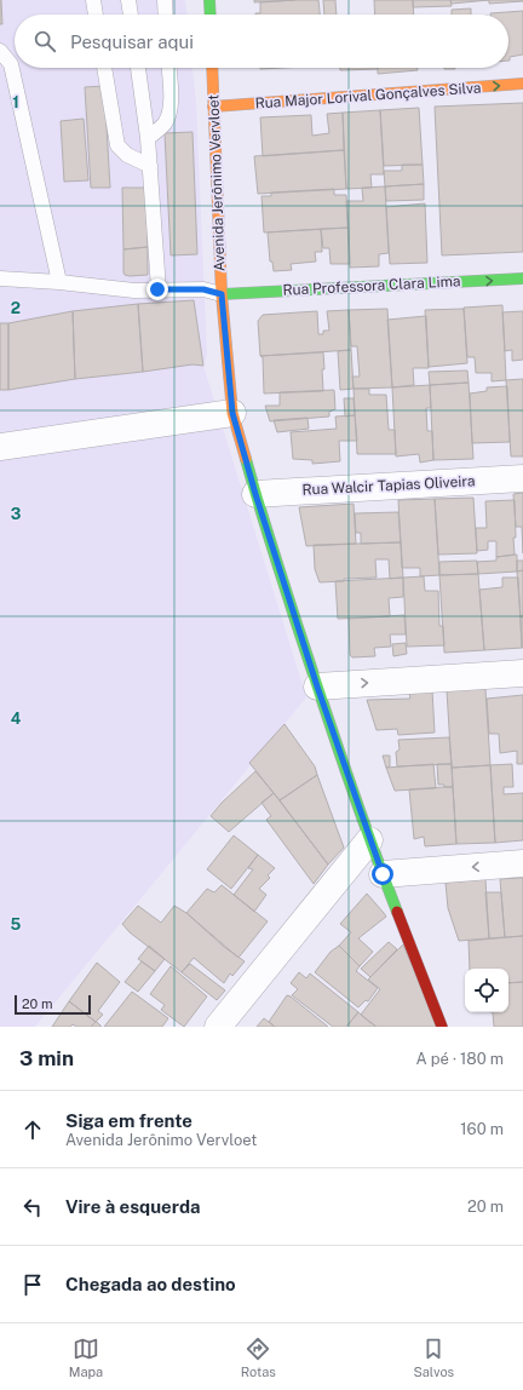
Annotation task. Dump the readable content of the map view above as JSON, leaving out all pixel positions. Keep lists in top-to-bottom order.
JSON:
{
  "streets": {
    "street": [
      "Rua Major Lorival Gonçalves Silva",
      "Avenida Jerônimo Vervloet",
      "Rua Professora Clara Lima",
      "Rua Walcir Tapias Oliveira"
    ]
  },
  "crossings": [
    ["Rua Major Lorival Gonçalves Silva", "Avenida Jerônimo Vervloet"],
    ["Avenida Jerônimo Vervloet", "Rua Professora Clara Lima"],
    ["Avenida Jerônimo Vervloet", "Rua Walcir Tapias Oliveira"]
  ],
  "one_way": ["Rua Major Lorival Gonçalves Silva", "Rua Professora Clara Lima"],
  "scale_bar": "20 m",
  "page": {
    "search": "Pesquisar aqui",
    "scale": "20 m",
    "heading": ["3 min", "A pé · 180 m"],
    "list": [
      ["Siga em frente", "Avenida Jerônimo Vervloet", "160 m"],
      ["Vire à esquerda", "20 m"],
      "Chegada ao destino"
    ],
    "nav": ["Mapa", "Rotas", "Salvos"]
  },
  "grid": {
    "rows": [
      "1",
      "2",
      "3",
      "4",
      "5"
    ]
  }
}
